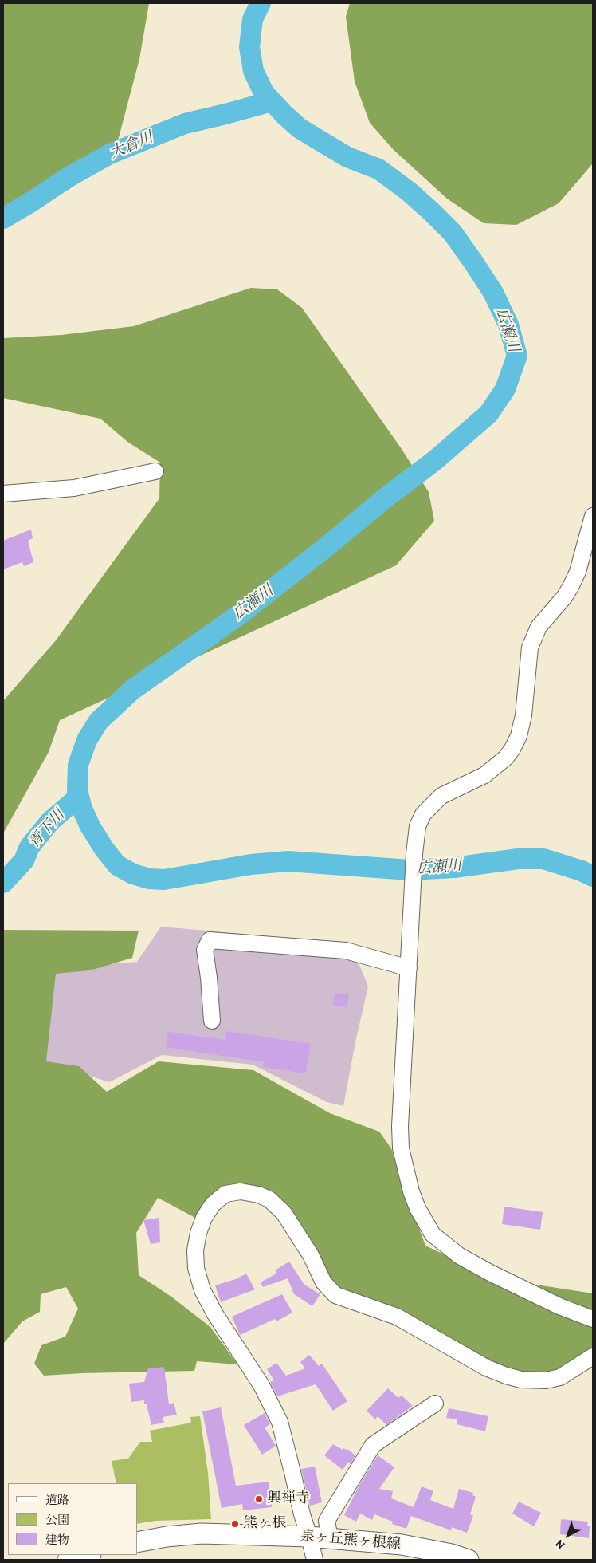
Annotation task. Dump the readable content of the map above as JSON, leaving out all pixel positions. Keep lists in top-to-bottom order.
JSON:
{
  "streets": {
    "main road": ["泉ヶ丘熊ヶ根線"]
  },
  "water": ["大倉川", "広瀬川", "青下川"],
  "places": ["興禅寺", "熊ヶ根"],
  "legend": ["道路", "公園", "建物"],
  "north": "bottom left"
}
